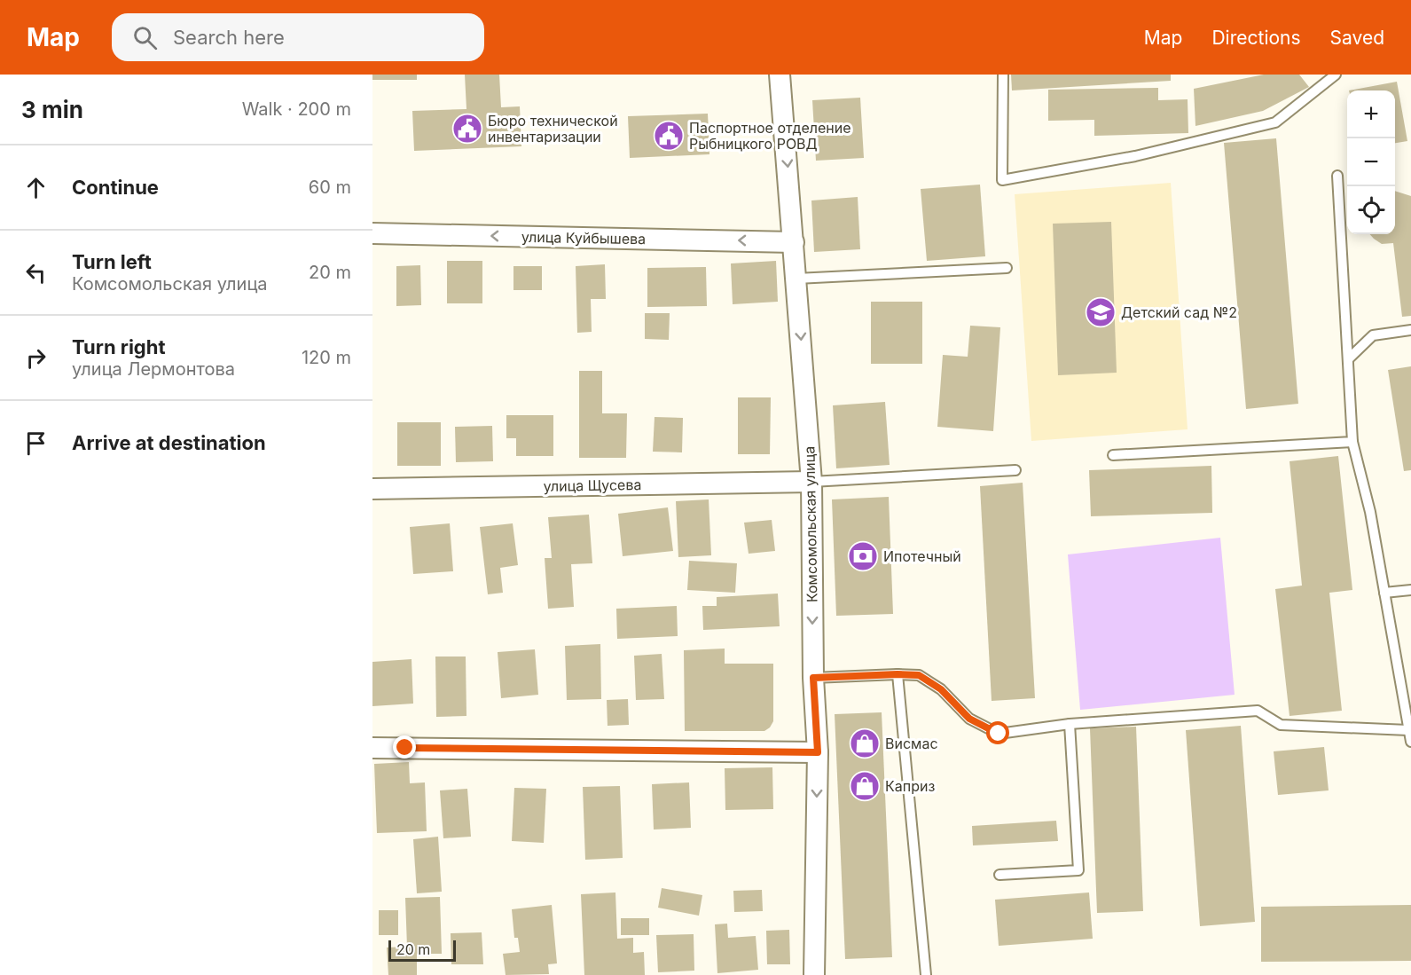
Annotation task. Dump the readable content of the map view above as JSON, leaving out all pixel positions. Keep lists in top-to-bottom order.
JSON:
{
  "streets": {
    "street": ["улица Куйбышева", "улица Щусева", "Комсомольская улица"]
  },
  "crossings": [
    ["улица Куйбышева", "Комсомольская улица"],
    ["улица Щусева", "Комсомольская улица"]
  ],
  "one_way": ["улица Куйбышева", "Комсомольская улица"],
  "places": {
    "public building": ["Бюро технической инвентаризации", "Паспортное отделение Рыбницкого РОВД"],
    "school or university": ["Детский сад №2"],
    "bank": ["Ипотечный"],
    "shop": ["Висмас", "Каприз"]
  },
  "scale_bar": "20 m",
  "page": {
    "header": "Map",
    "search": "Search here",
    "nav": ["Map", "Directions", "Saved"],
    "heading": ["3 min", "Walk · 200 m"],
    "map_buttons": ["+", "−"],
    "list": [
      ["Continue", "60 m"],
      ["Turn left", "Комсомольская улица", "20 m"],
      ["Turn right", "улица Лермонтова", "120 m"],
      "Arrive at destination"
    ],
    "scale": "20 m"
  }
}
